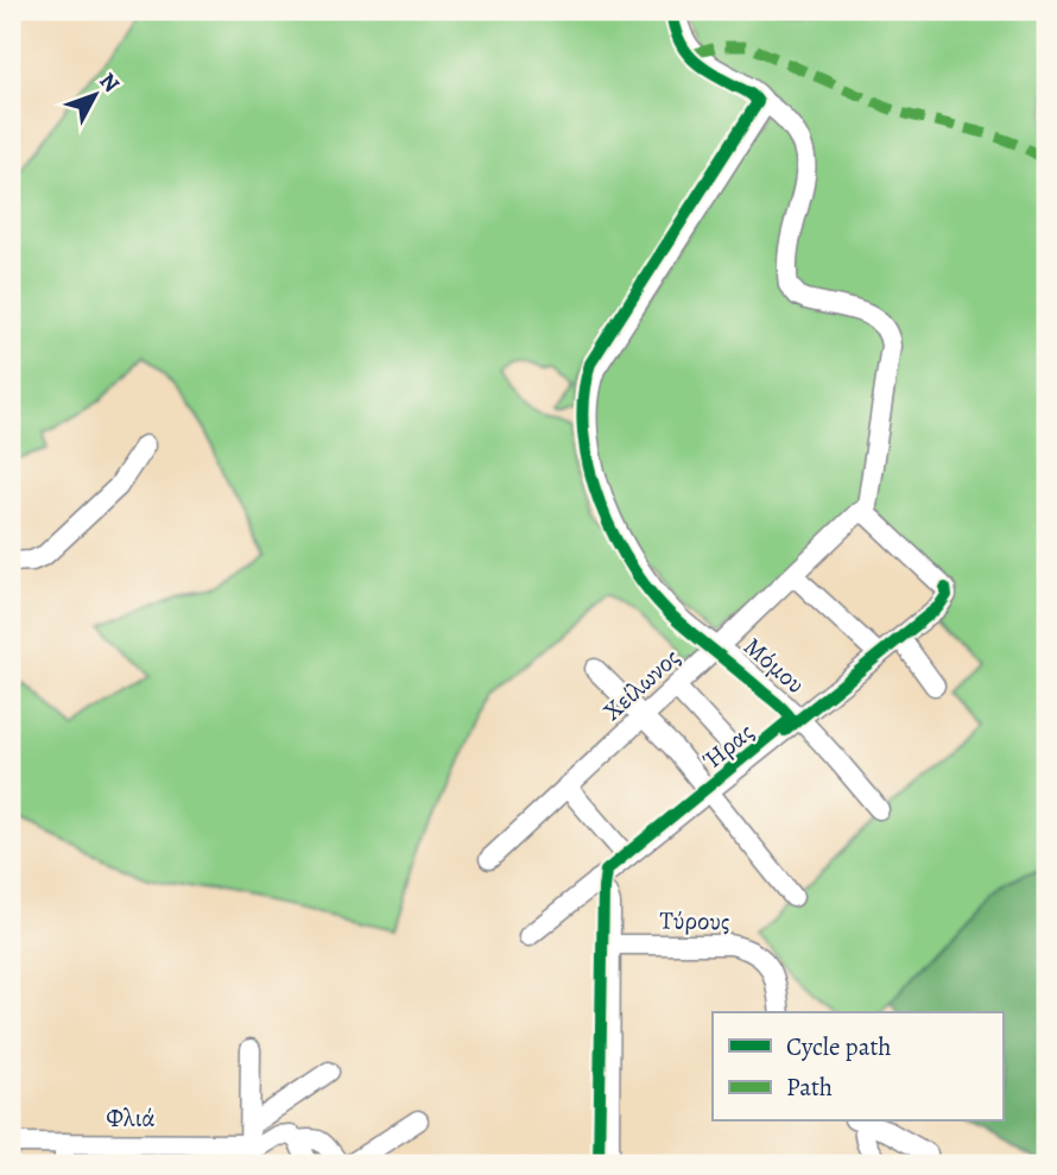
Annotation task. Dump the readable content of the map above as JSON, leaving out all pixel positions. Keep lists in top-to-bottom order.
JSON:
{
  "streets": {
    "street": [
      "Μόμου",
      "Χείλωνος",
      "Ήρας",
      "Τύρους",
      "Φλιά"
    ]
  },
  "crossings": [
    ["Μόμου", "Χείλωνος"],
    ["Μόμου", "Ήρας"],
    ["Χείλωνος", "Ήρας"]
  ],
  "legend": ["Cycle path", "Path"],
  "north": "top right"
}
